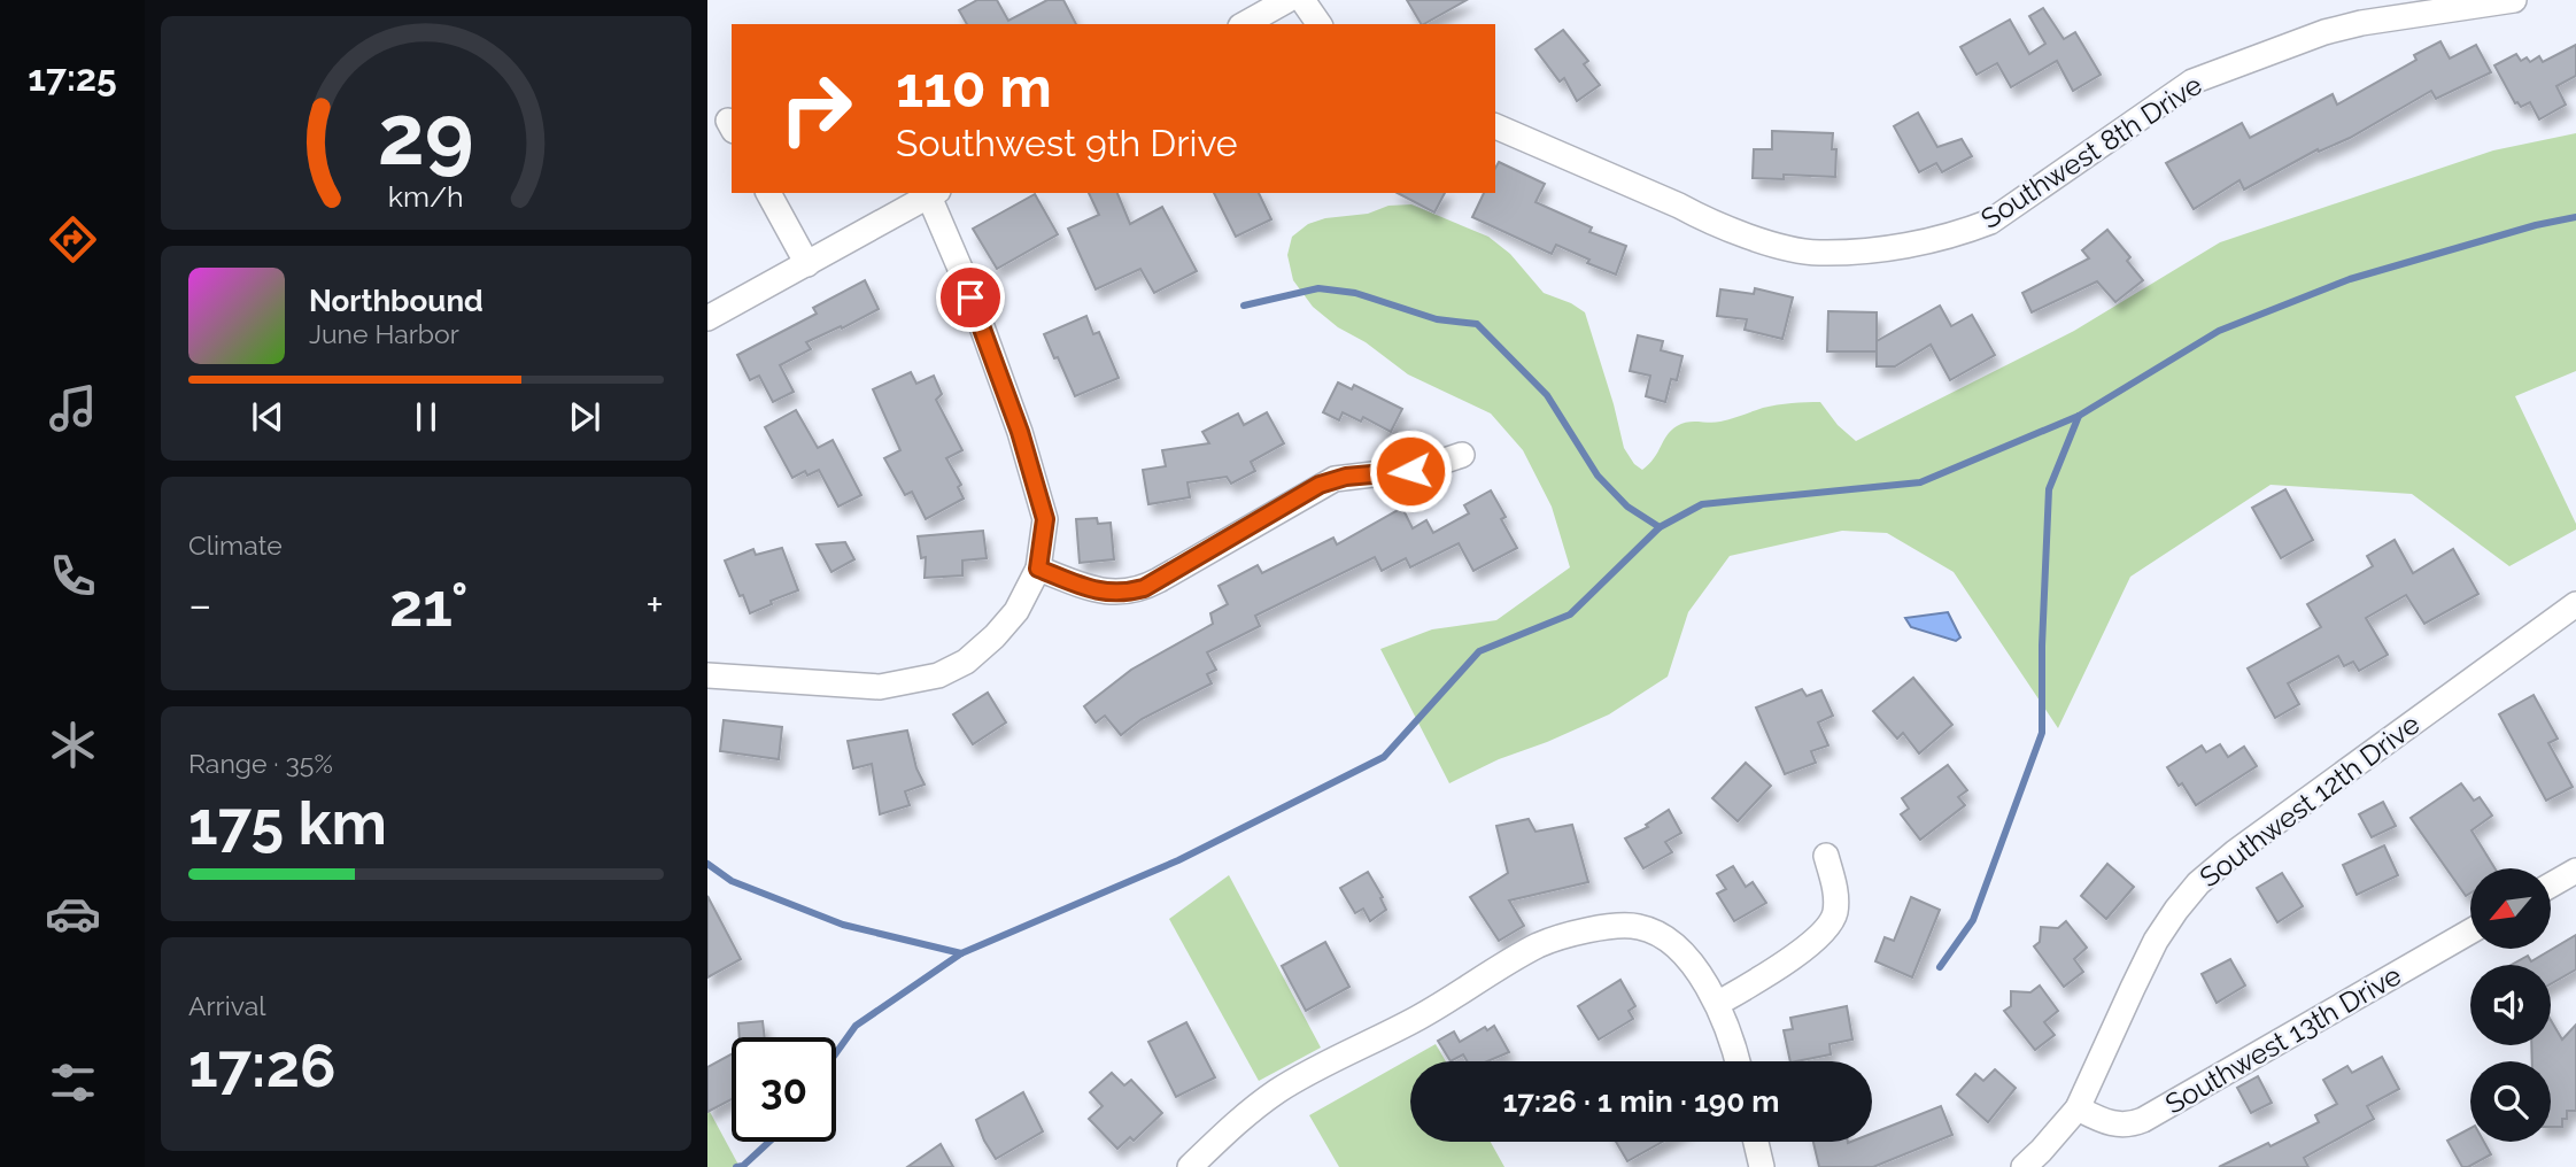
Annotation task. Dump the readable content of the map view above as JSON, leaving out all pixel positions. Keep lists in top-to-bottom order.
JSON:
{
  "streets": {
    "street": ["Southwest 8th Drive", "Southwest 12th Drive", "Southwest 13th Drive"]
  },
  "crossings": [
    ["Southwest 12th Drive", "Southwest 13th Drive"]
  ],
  "north": "bottom left",
  "page": {
    "tabs": "17:25",
    "turn": ["110 m", "Southwest 9th Drive"],
    "song": ["Northbound", "June Harbor"],
    "tile": [
      "Climate",
      ["Range · 35%", "175 km"],
      ["Arrival", "17:26"]
    ],
    "heat": ["−", "21°", "+"],
    "limit": "30",
    "trip": "17:26 · 1 min · 190 m",
    "gauge": ["29", "km/h"]
  }
}
